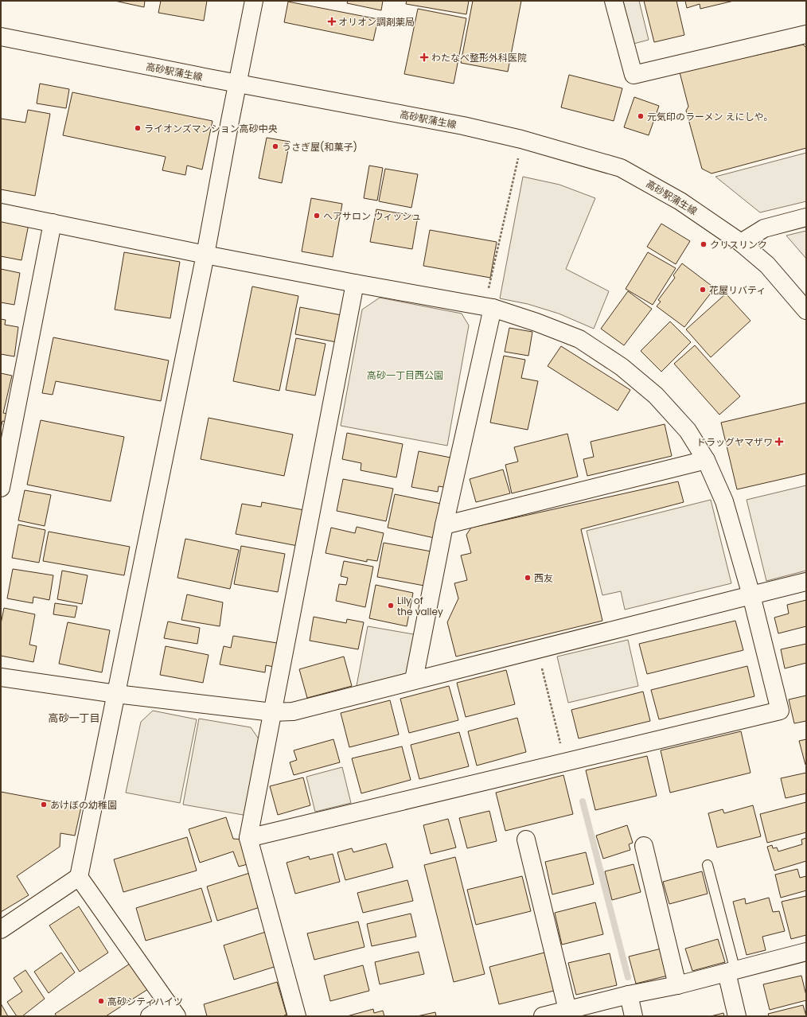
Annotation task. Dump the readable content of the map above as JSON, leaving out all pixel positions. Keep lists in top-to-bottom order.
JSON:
{
  "streets": {
    "street": ["高砂駅蒲生線"]
  },
  "districts": ["高砂一丁目"],
  "parks": ["高砂一丁目西公園"],
  "places": {
    "health": ["オリオン調剤薬局", "わたなべ整形外科医院", "ドラッグヤマザワ"],
    "other": [
      "元気印のラーメン えにしや。",
      "ライオンズマンション高砂中央",
      "うさぎ屋(和菓子)",
      "ヘアサロン ウィッシュ",
      "クリスリンク",
      "花屋リバティ",
      "西友",
      "Lily of the valley",
      "あけぼの幼稚園",
      "高砂シティハイツ"
    ]
  }
}
